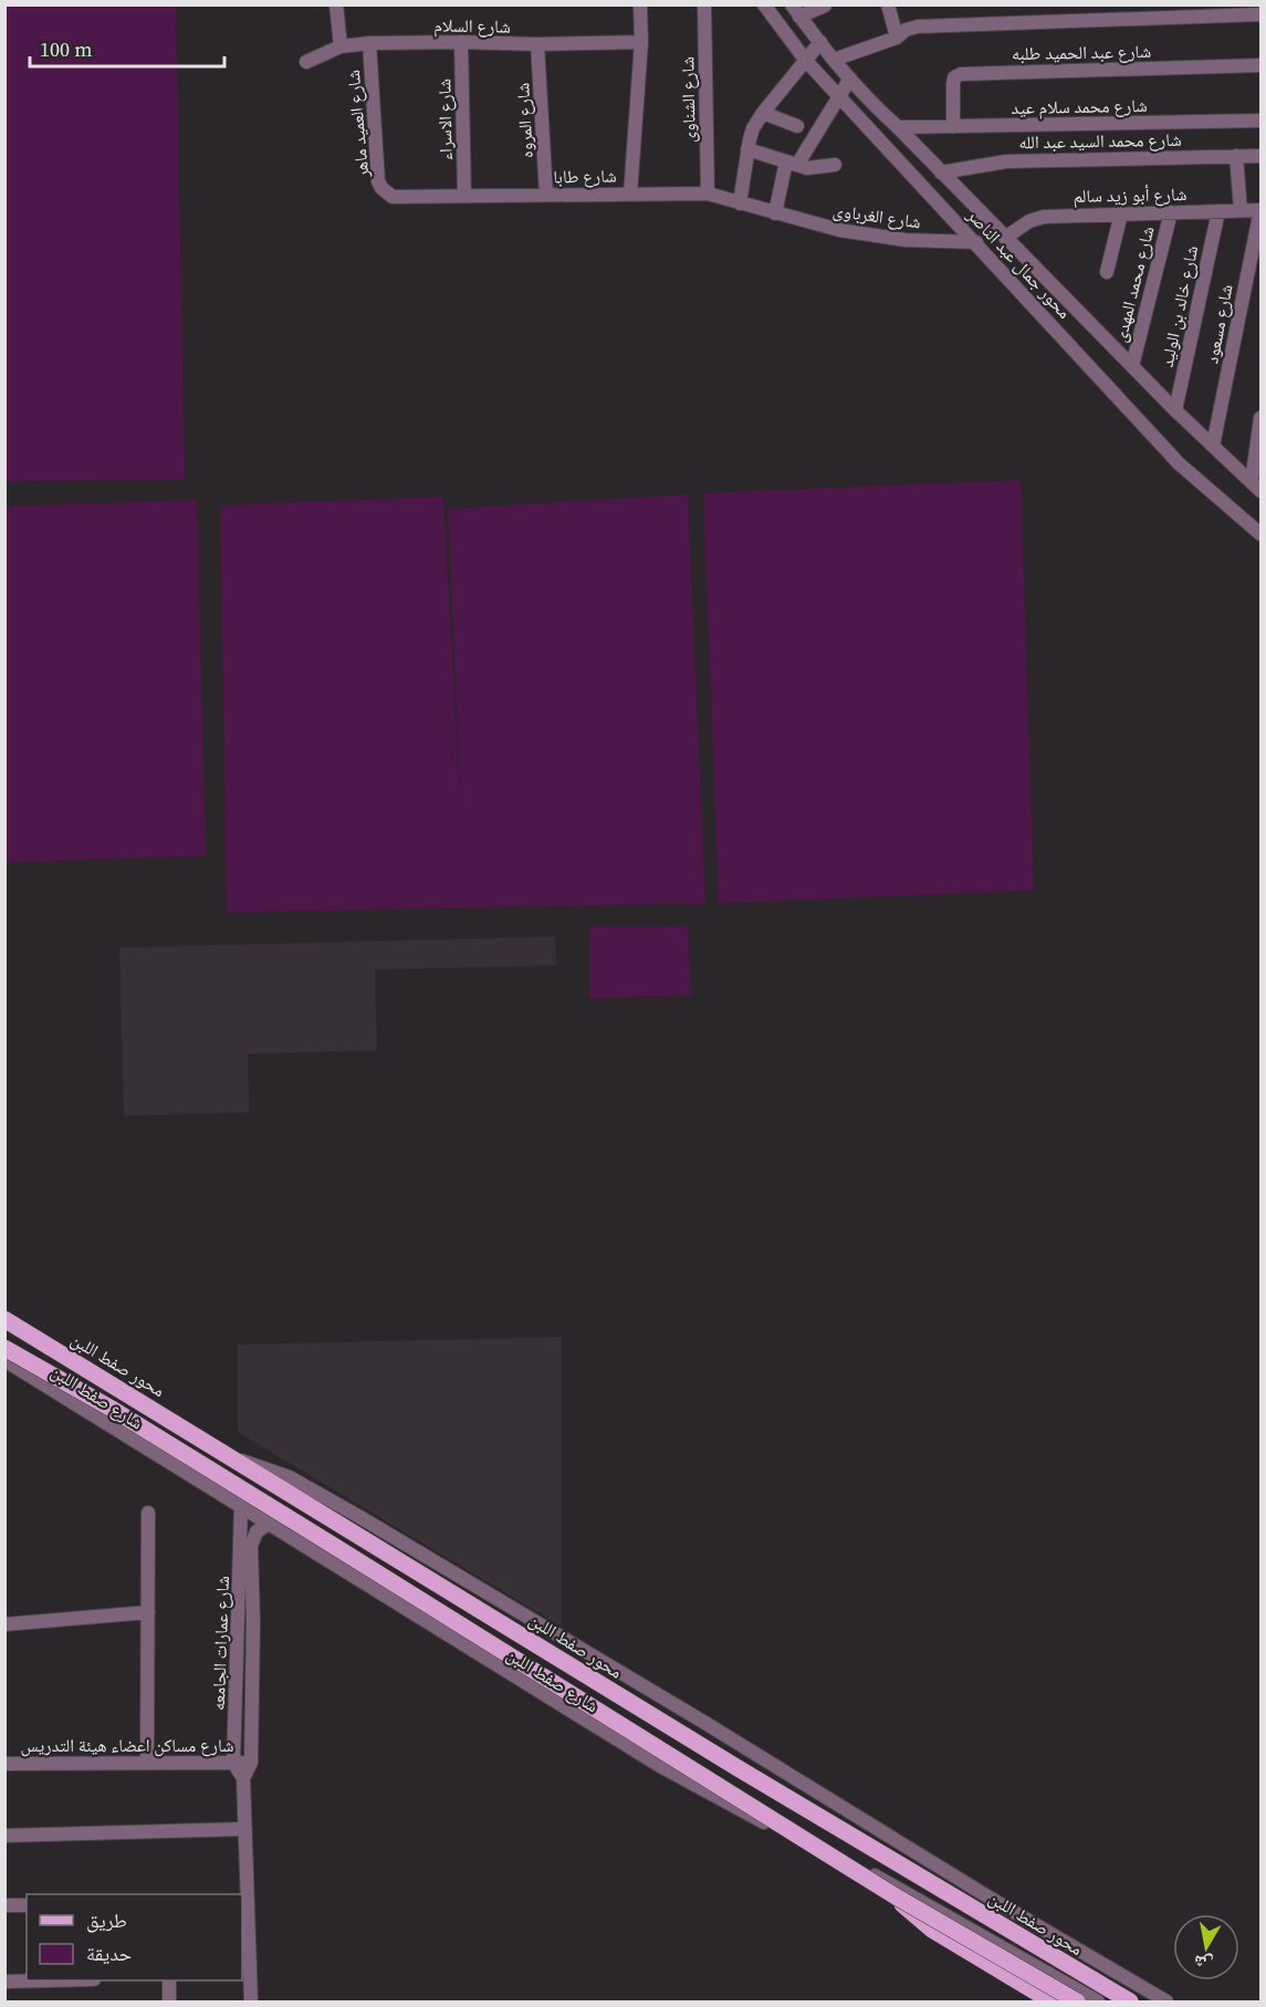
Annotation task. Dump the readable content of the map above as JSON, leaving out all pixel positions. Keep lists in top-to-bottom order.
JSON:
{
  "streets": {
    "main road": ["محور صفط اللبن"],
    "street": [
      "شارع السلام",
      "شارع عبد الحميد طلبه",
      "شارع الشناوى",
      "شارع محمد سلام عيد",
      "شارع الاسراء",
      "شارع المروه",
      "شارع العميد ماهر",
      "شارع محمد السيد عبد الله",
      "شارع طابا",
      "شارع أبو زيد سالم",
      "شارع الغرباوى",
      "محور جمال عبد الناصر",
      "شارع محمد المهدى",
      "شارع خالد بن الوليد",
      "شارع مسعود",
      "شارع صفط اللبن",
      "شارع عمارات الجامعه",
      "شارع مساكن اعضاء هيئة التدريس"
    ]
  },
  "crossings": [
    ["شارع السلام", "شارع الاسراء"],
    ["شارع السلام", "شارع المروه"],
    ["شارع السلام", "شارع العميد ماهر"],
    ["شارع عبد الحميد طلبه", "شارع محمد سلام عيد"],
    ["شارع الشناوى", "شارع طابا"],
    ["شارع محمد سلام عيد", "محور جمال عبد الناصر"],
    ["شارع الاسراء", "شارع طابا"],
    ["شارع المروه", "شارع طابا"],
    ["شارع العميد ماهر", "شارع طابا"],
    ["شارع محمد السيد عبد الله", "محور جمال عبد الناصر"],
    ["شارع طابا", "شارع الغرباوى"],
    ["شارع أبو زيد سالم", "محور جمال عبد الناصر"],
    ["شارع أبو زيد سالم", "شارع محمد المهدى"],
    ["شارع أبو زيد سالم", "شارع خالد بن الوليد"],
    ["شارع أبو زيد سالم", "شارع مسعود"],
    ["شارع الغرباوى", "محور جمال عبد الناصر"],
    ["محور جمال عبد الناصر", "شارع محمد المهدى"],
    ["محور جمال عبد الناصر", "شارع خالد بن الوليد"],
    ["محور جمال عبد الناصر", "شارع مسعود"],
    ["شارع صفط اللبن", "شارع عمارات الجامعه"],
    ["شارع عمارات الجامعه", "شارع مساكن اعضاء هيئة التدريس"]
  ],
  "legend": ["طريق", "حديقة"],
  "scale_bar": "100 m",
  "north": "bottom"
}
